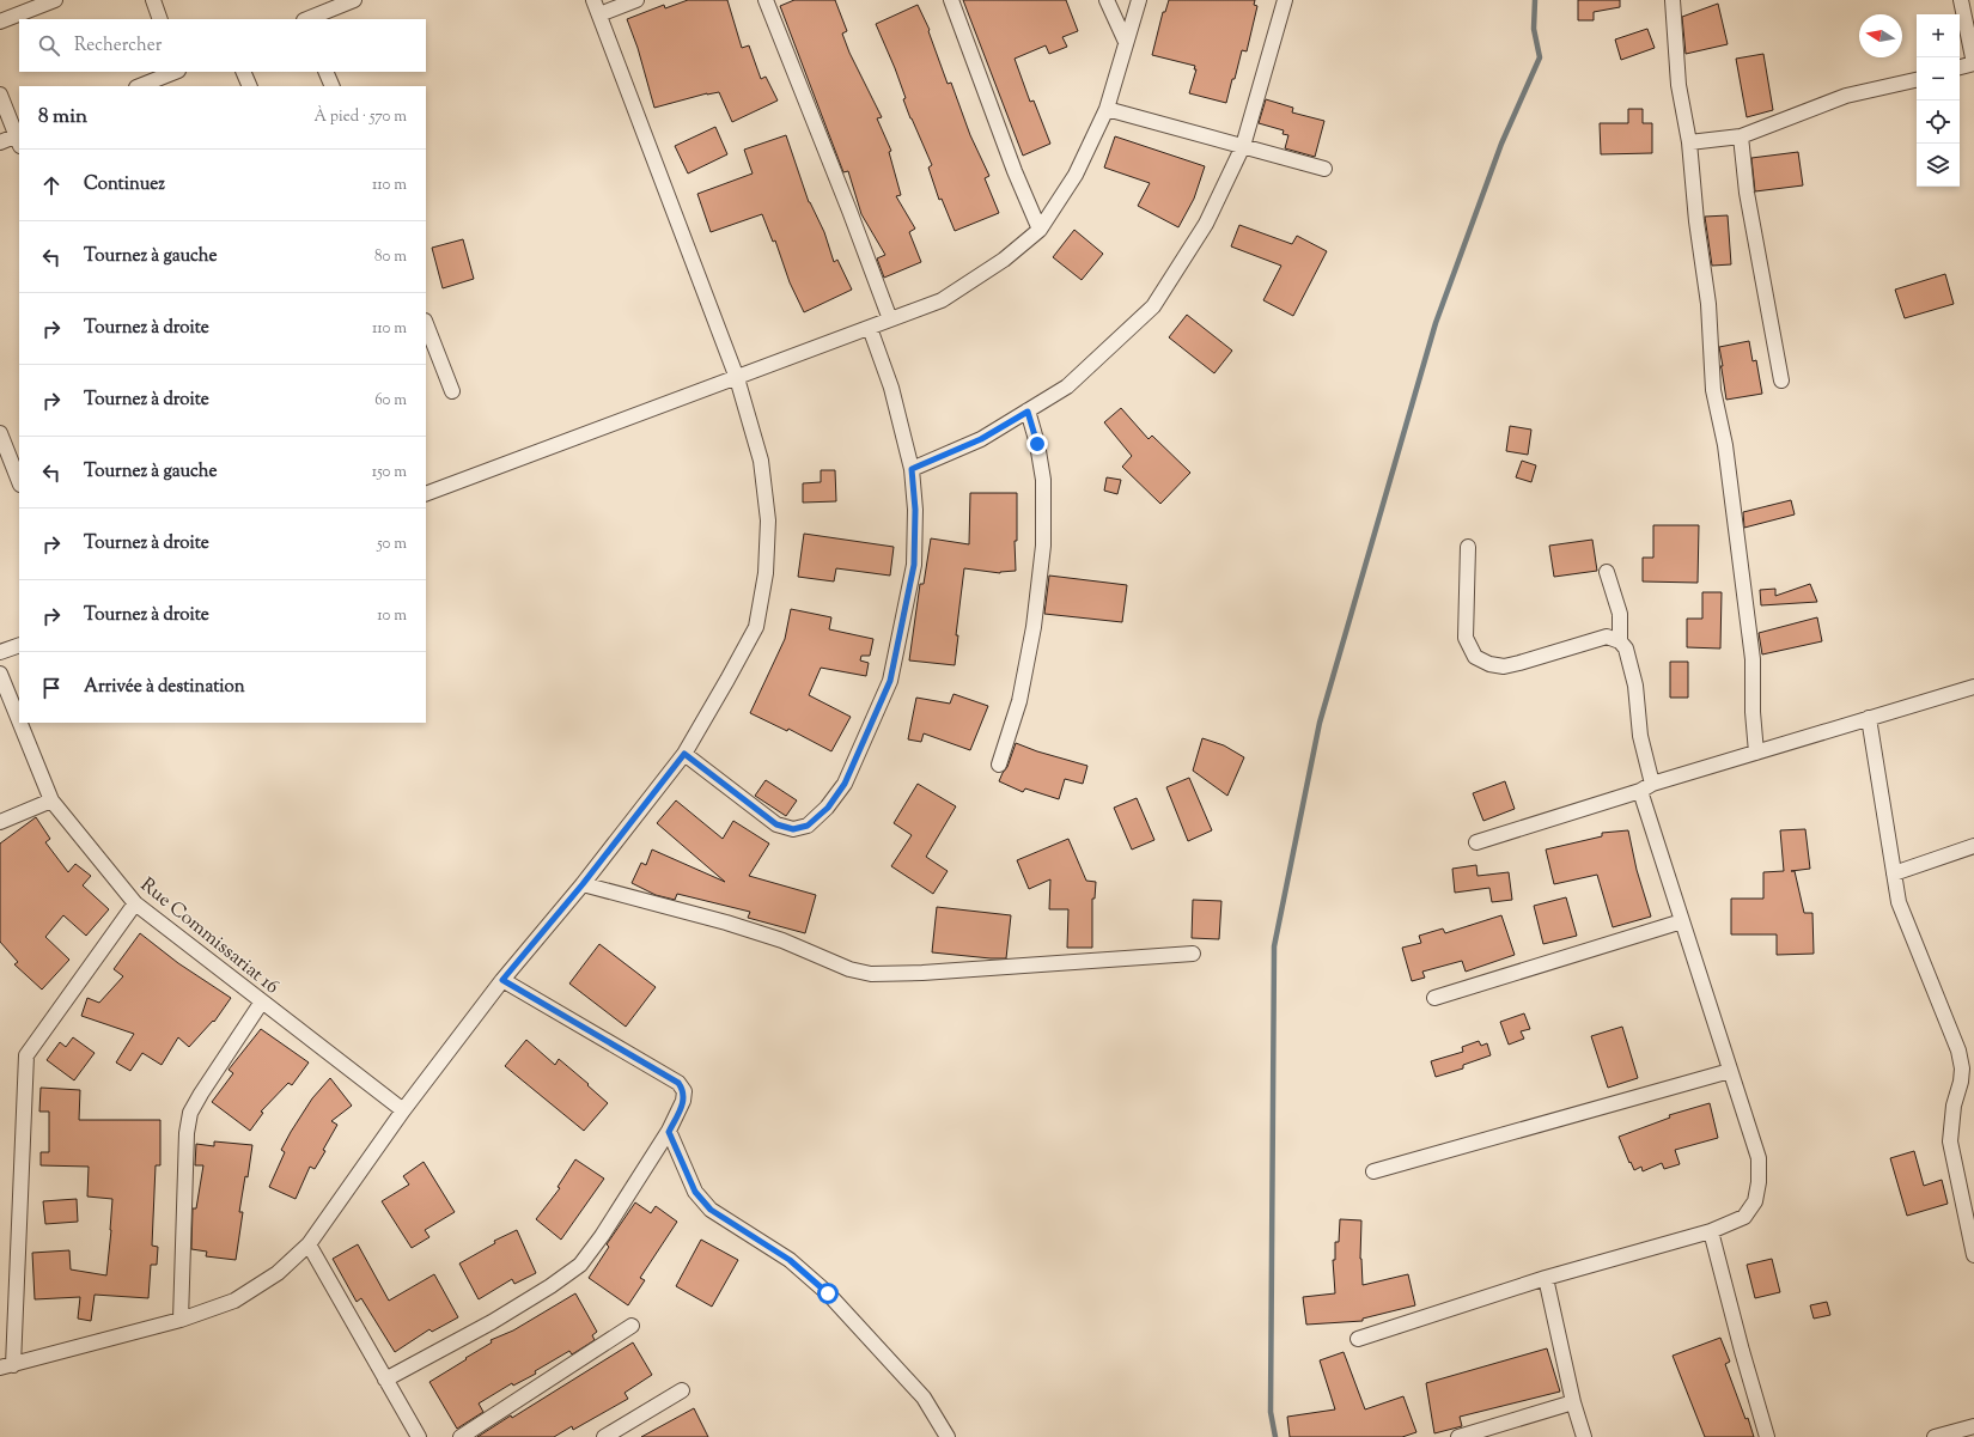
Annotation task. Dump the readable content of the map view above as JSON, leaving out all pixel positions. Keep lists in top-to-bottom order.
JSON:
{
  "streets": {
    "street": ["Rue Commissariat 16"]
  },
  "north": "left",
  "page": {
    "map_buttons": ["+", "−"],
    "search": "Rechercher",
    "heading": ["8 min", "À pied · 570 m"],
    "list": [
      ["Continuez", "110 m"],
      ["Tournez à gauche", "80 m"],
      ["Tournez à droite", "110 m"],
      ["Tournez à droite", "60 m"],
      ["Tournez à gauche", "150 m"],
      ["Tournez à droite", "50 m"],
      ["Tournez à droite", "10 m"],
      "Arrivée à destination"
    ]
  }
}
